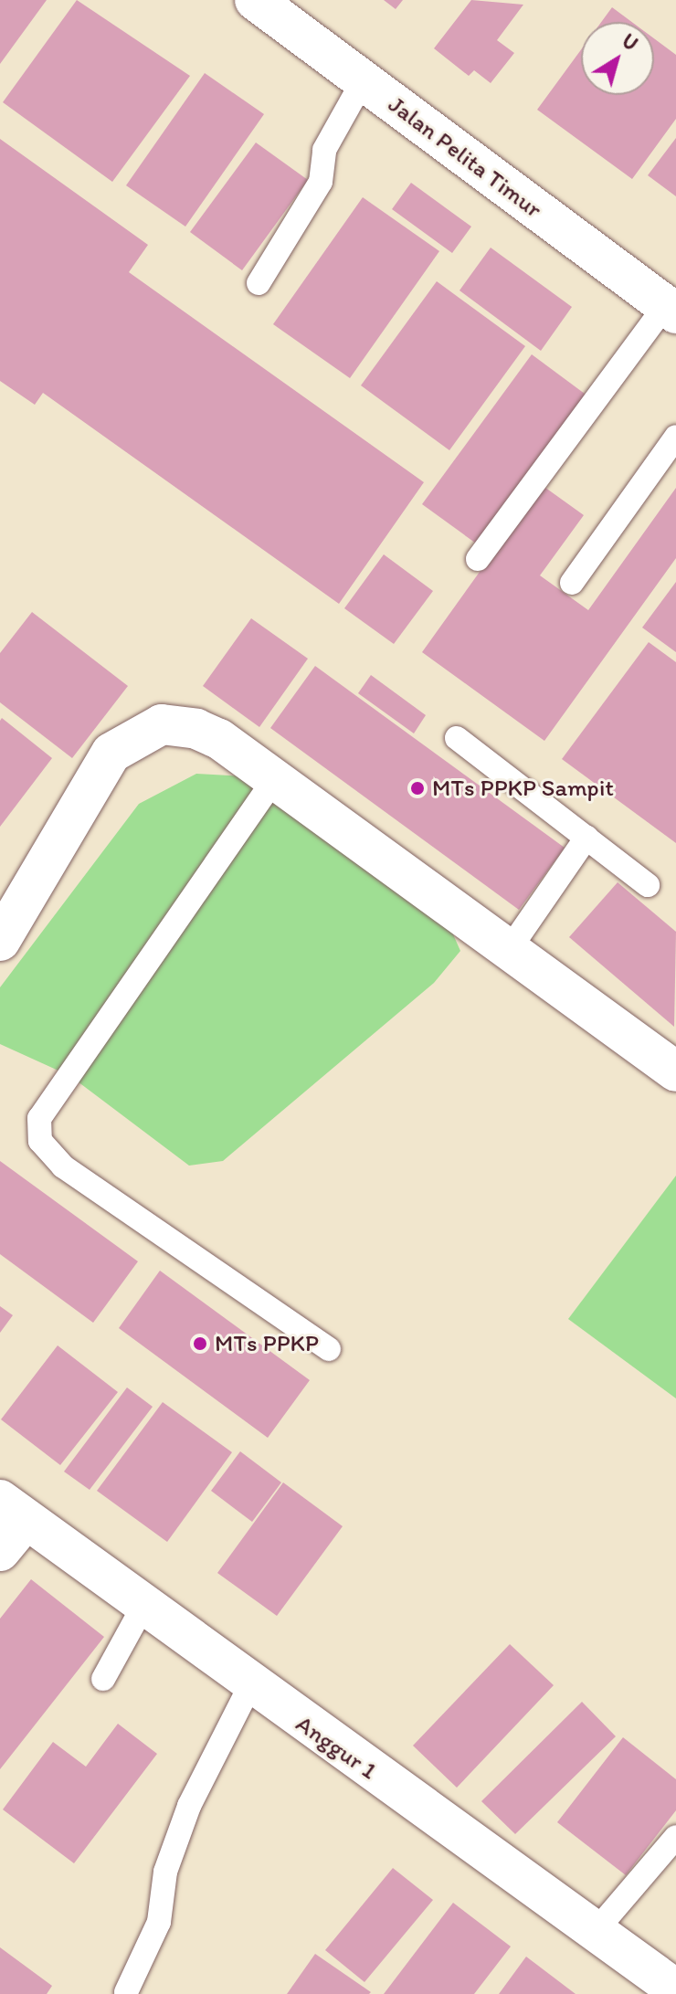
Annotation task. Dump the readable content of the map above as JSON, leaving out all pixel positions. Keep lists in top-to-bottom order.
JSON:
{
  "streets": {
    "street": ["Jalan Pelita Timur", "Anggur 1"]
  },
  "places": ["MTs PPKP Sampit", "MTs PPKP"],
  "north": "top right"
}
